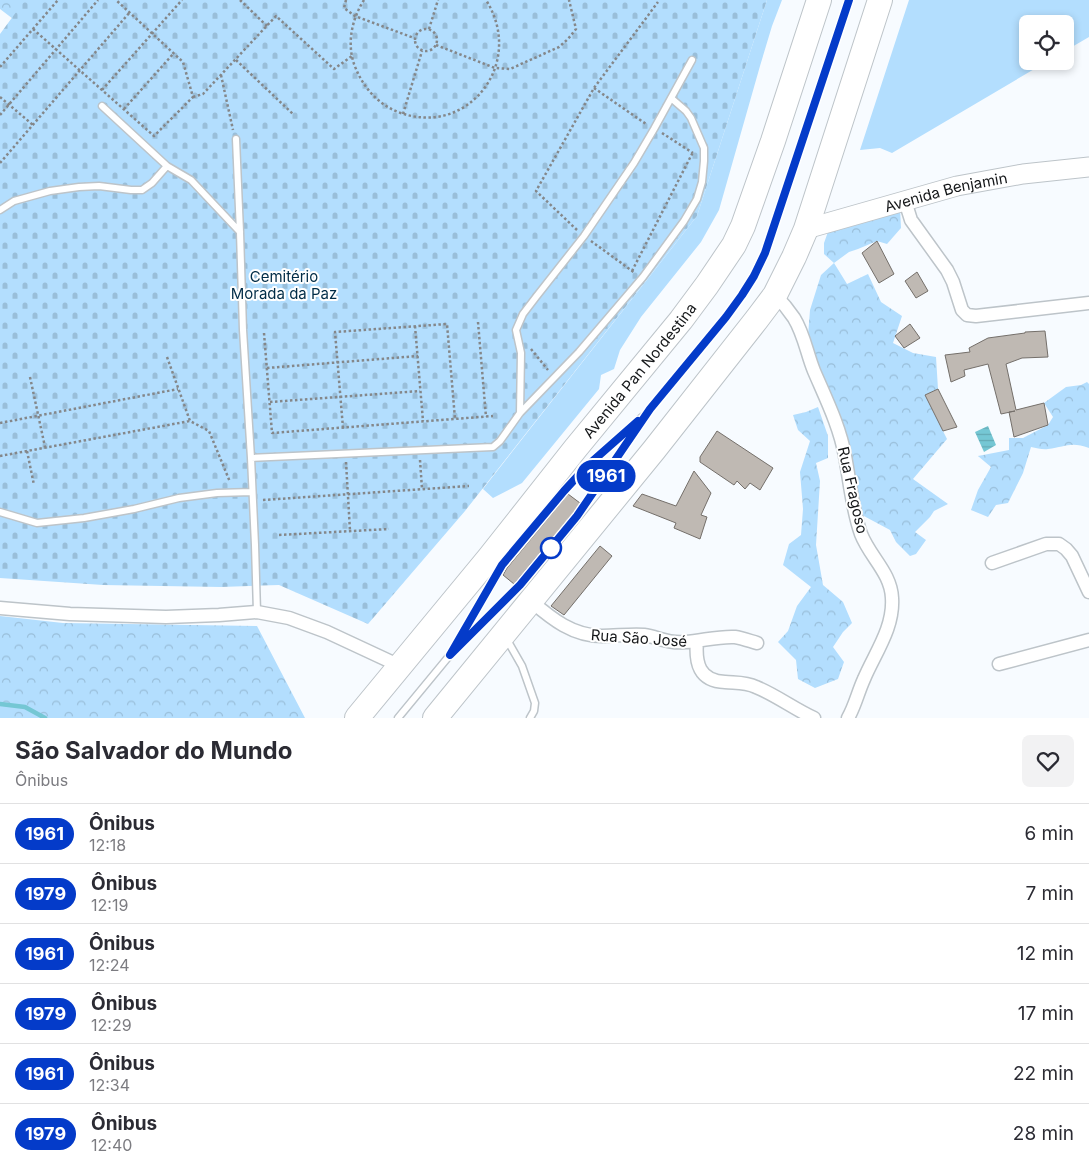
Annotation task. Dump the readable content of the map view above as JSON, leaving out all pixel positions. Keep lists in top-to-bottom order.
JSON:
{
  "streets": {
    "highway": ["Avenida Pan Nordestina"],
    "street": ["Avenida Benjamin", "Rua Fragoso", "Rua São José"]
  },
  "parks": ["Cemitério Morada da Paz"],
  "lines": ["bus line 1961"],
  "page": {
    "on_map": "1961",
    "heading": ["São Salvador do Mundo", "Ônibus"],
    "list": [
      {
        "mark": "1961",
        "name": "Ônibus",
        "note": "12:18",
        "value": "6 min"
      },
      {
        "mark": "1979",
        "name": "Ônibus",
        "note": "12:19",
        "value": "7 min"
      },
      {
        "mark": "1961",
        "name": "Ônibus",
        "note": "12:24",
        "value": "12 min"
      },
      {
        "mark": "1979",
        "name": "Ônibus",
        "note": "12:29",
        "value": "17 min"
      },
      {
        "mark": "1961",
        "name": "Ônibus",
        "note": "12:34",
        "value": "22 min"
      },
      {
        "mark": "1979",
        "name": "Ônibus",
        "note": "12:40",
        "value": "28 min"
      }
    ]
  }
}
